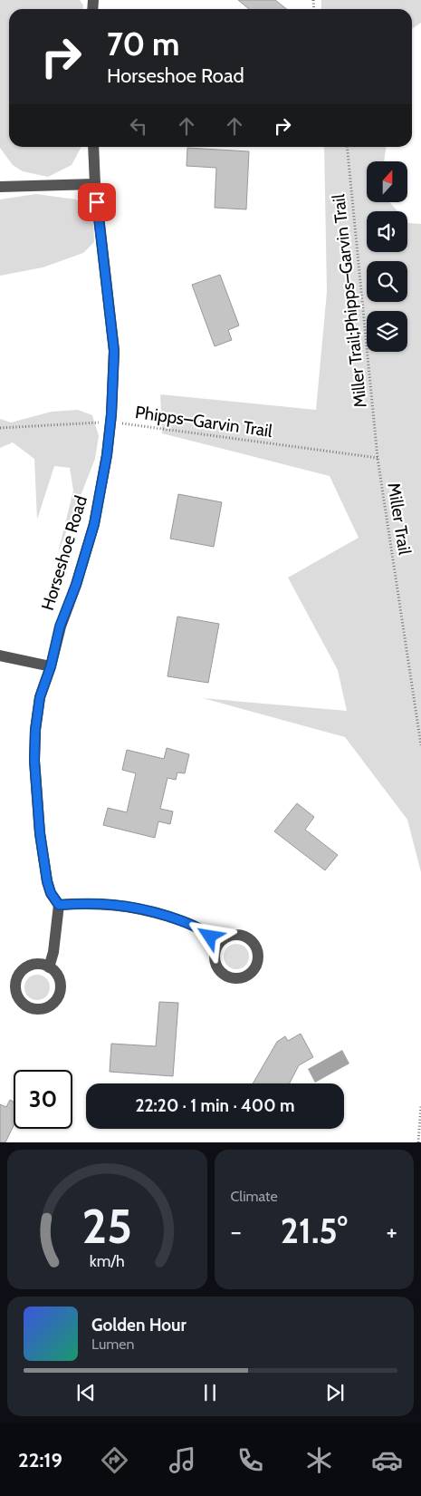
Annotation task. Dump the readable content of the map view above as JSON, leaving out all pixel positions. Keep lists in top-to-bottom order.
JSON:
{
  "streets": {
    "street": ["Horseshoe Road"],
    "path": ["Miller Trail;Phipps–Garvin Trail", "Phipps–Garvin Trail", "Miller Trail"]
  },
  "crossings": [
    ["Miller Trail;Phipps–Garvin Trail", "Phipps–Garvin Trail"],
    ["Miller Trail;Phipps–Garvin Trail", "Miller Trail"],
    ["Phipps–Garvin Trail", "Miller Trail"],
    ["Phipps–Garvin Trail", "Horseshoe Road"]
  ],
  "north": "top",
  "page": {
    "turn": ["70 m", "Horseshoe Road"],
    "limit": "30",
    "trip": "22:20 · 1 min · 400 m",
    "tile": "Climate",
    "heat": ["−", "21.5°", "+"],
    "song": ["Golden Hour", "Lumen"],
    "tabs": "22:19",
    "gauge": ["25", "km/h"]
  }
}
